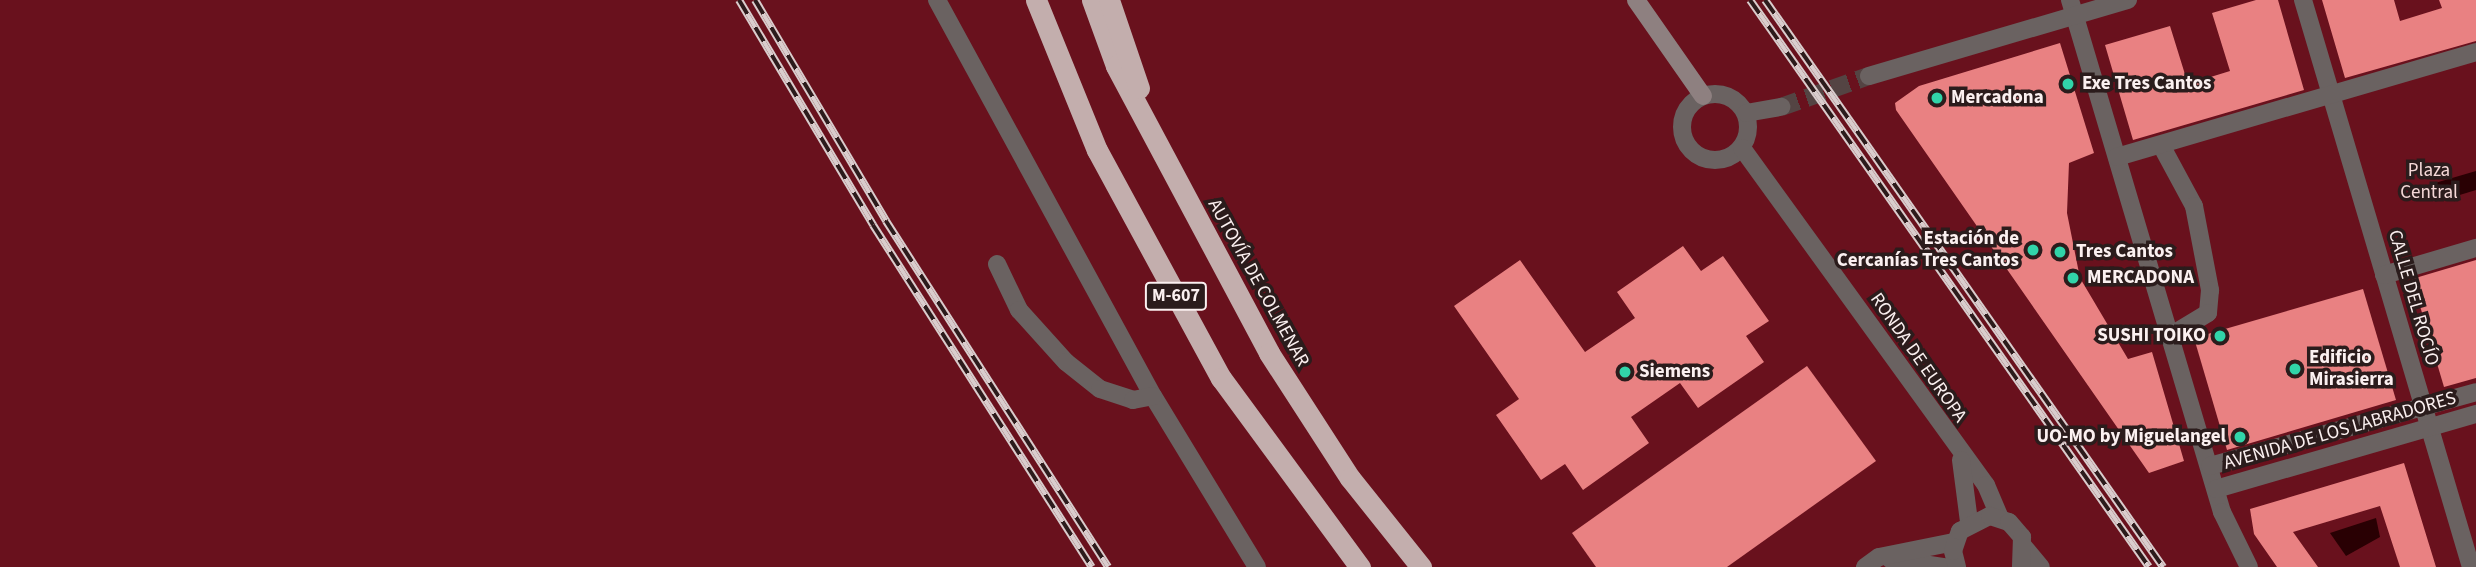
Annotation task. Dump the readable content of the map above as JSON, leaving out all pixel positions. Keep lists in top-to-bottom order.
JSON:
{
  "streets": {
    "highway": ["AUTOVÍA DE COLMENAR", "M-607"],
    "street": ["CALLE DEL ROCÍO", "RONDA DE EUROPA", "AVENIDA DE LOS LABRADORES"]
  },
  "crossings": [
    ["CALLE DEL ROCÍO", "AVENIDA DE LOS LABRADORES"]
  ],
  "parks": ["Plaza Central"],
  "places": [
    "Exe Tres Cantos",
    "Mercadona",
    "Estación de Cercanías Tres Cantos",
    "Tres Cantos",
    "MERCADONA",
    "SUSHI TOIKO",
    "Edificio Mirasierra",
    "Siemens",
    "UO-MO by Miguelangel"
  ]
}
